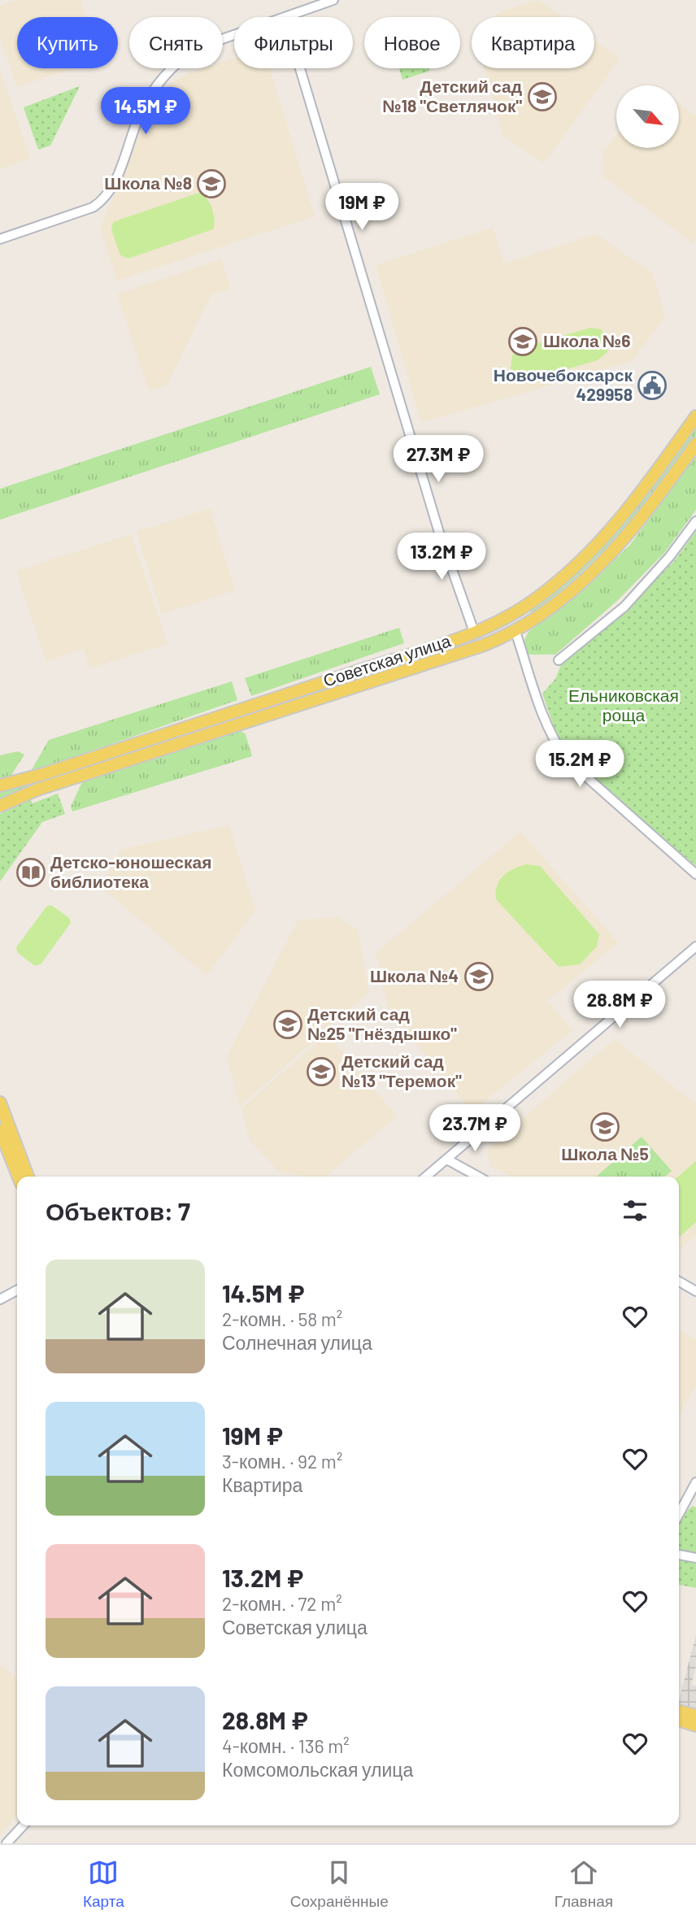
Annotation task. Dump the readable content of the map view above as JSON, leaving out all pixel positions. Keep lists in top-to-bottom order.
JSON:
{
  "streets": {
    "main road": ["Советская улица"]
  },
  "parks": ["Ельниковская роща"],
  "places": {
    "school or university": [
      "Детский сад №18 \"Светлячок\"",
      "Школа №8",
      "Школа №6",
      "Школа №4",
      "Детский сад №25 \"Гнёздышко\"",
      "Детский сад №13 \"Теремок\"",
      "Школа №5"
    ],
    "public building": ["Новочебоксарск 429958"],
    "library": ["Детско-юношеская библиотека"]
  },
  "north": "bottom right",
  "page": {
    "chip": [
      "Купить",
      "Снять",
      "Фильтры",
      "Новое",
      "Квартира"
    ],
    "price": [
      "14.5M ₽",
      "19M ₽",
      "27.3M ₽",
      "13.2M ₽",
      "15.2M ₽",
      "28.8M ₽",
      "23.7M ₽"
    ],
    "heading": "Объектов: 7",
    "list": [
      {
        "name": "14.5M ₽",
        "note": "2-комн. · 58 m² · Солнечная улица"
      },
      {
        "name": "19M ₽",
        "note": "3-комн. · 92 m² · Квартира"
      },
      {
        "name": "13.2M ₽",
        "note": "2-комн. · 72 m² · Советская улица"
      },
      {
        "name": "28.8M ₽",
        "note": "4-комн. · 136 m² · Комсомольская улица"
      }
    ],
    "tabs": ["Карта", "Сохранённые", "Главная"]
  }
}
